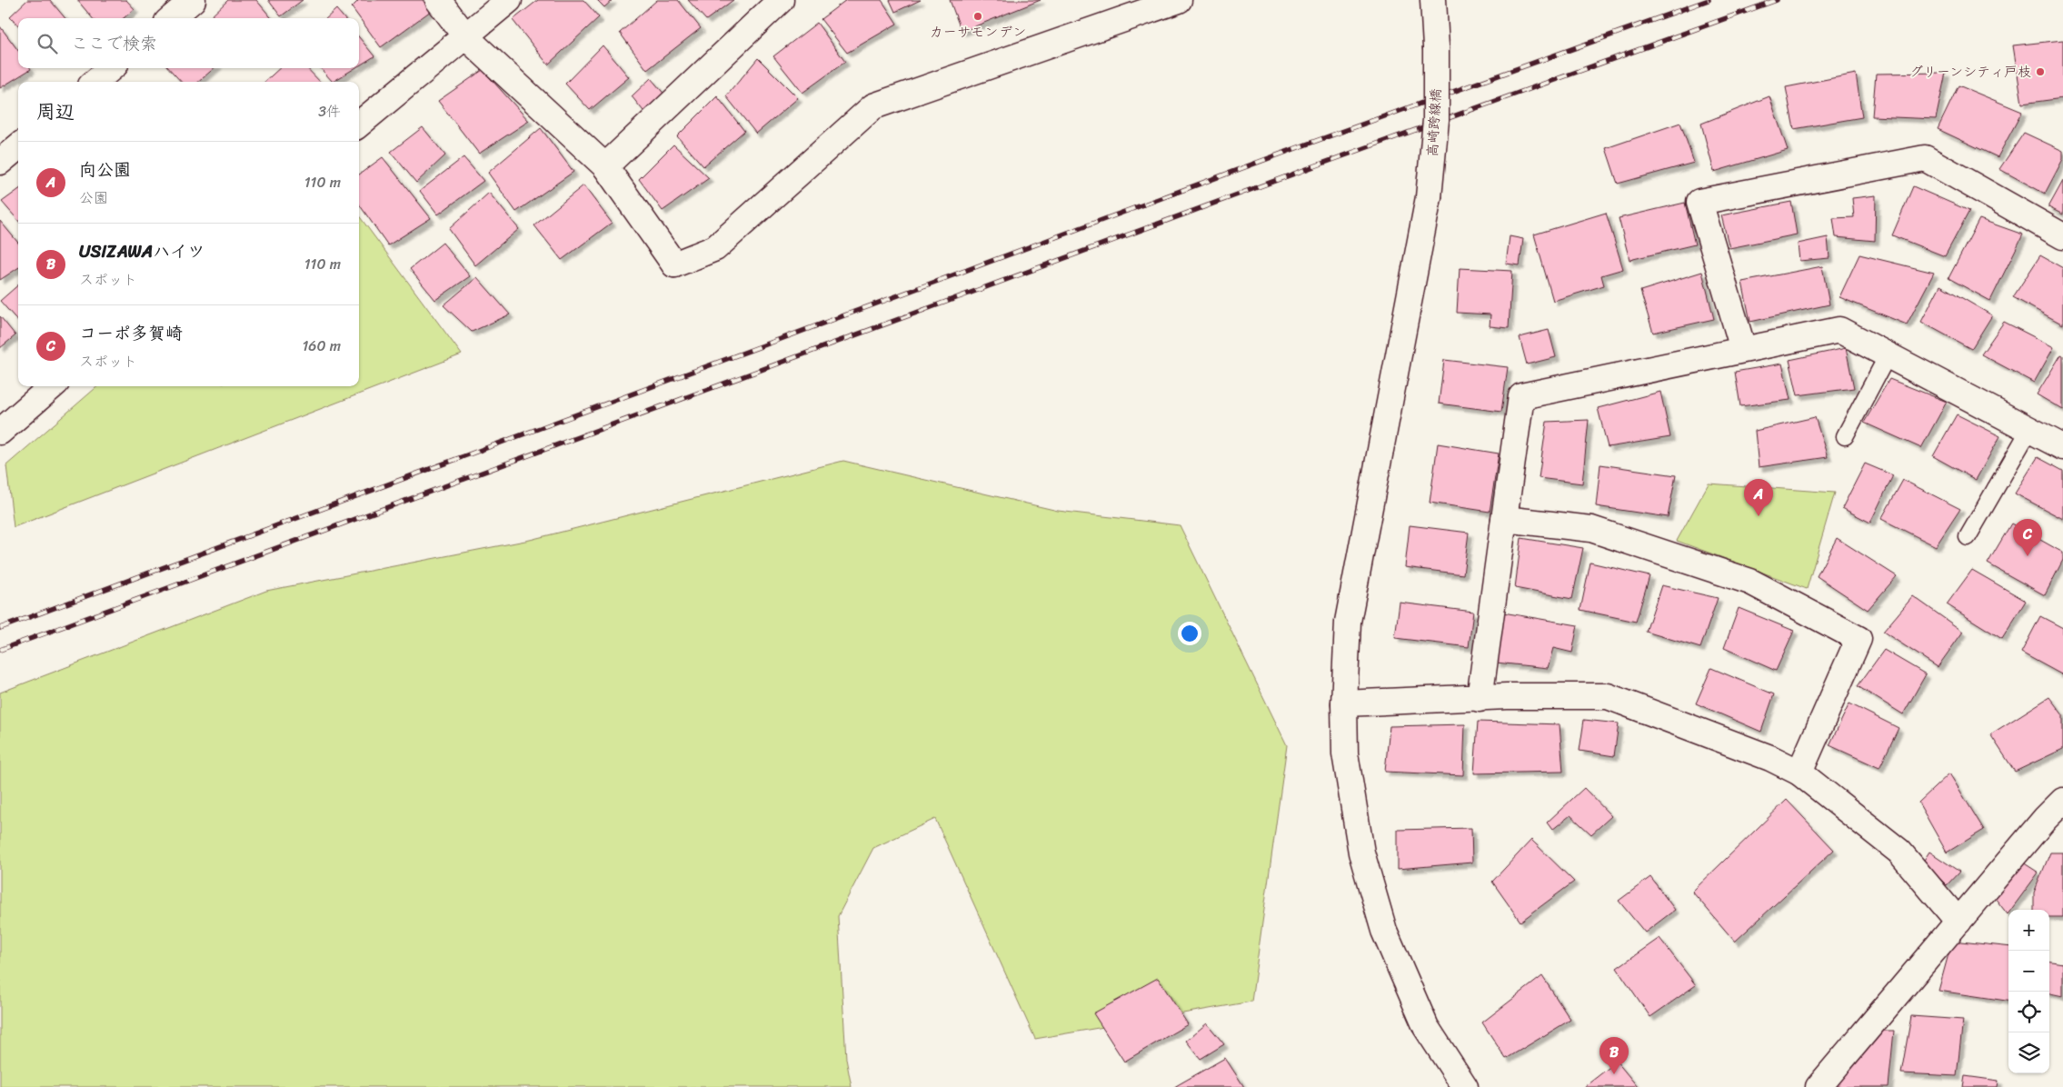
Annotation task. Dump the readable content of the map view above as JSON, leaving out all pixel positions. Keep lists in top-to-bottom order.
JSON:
{
  "streets": {
    "street": ["高崎跨線橋"]
  },
  "places": ["カーサモンデン", "グリーンシティ戸枝"],
  "page": {
    "search": "ここで検索",
    "heading": ["周辺", "3件"],
    "list": [
      {
        "mark": "A",
        "name": "向公園",
        "note": "公園",
        "value": "110 m"
      },
      {
        "mark": "B",
        "name": "USIZAWAハイツ",
        "note": "スポット",
        "value": "110 m"
      },
      {
        "mark": "C",
        "name": "コーポ多賀崎",
        "note": "スポット",
        "value": "160 m"
      }
    ],
    "pins": ["A", "C", "B"],
    "map_buttons": ["+", "−"]
  }
}
